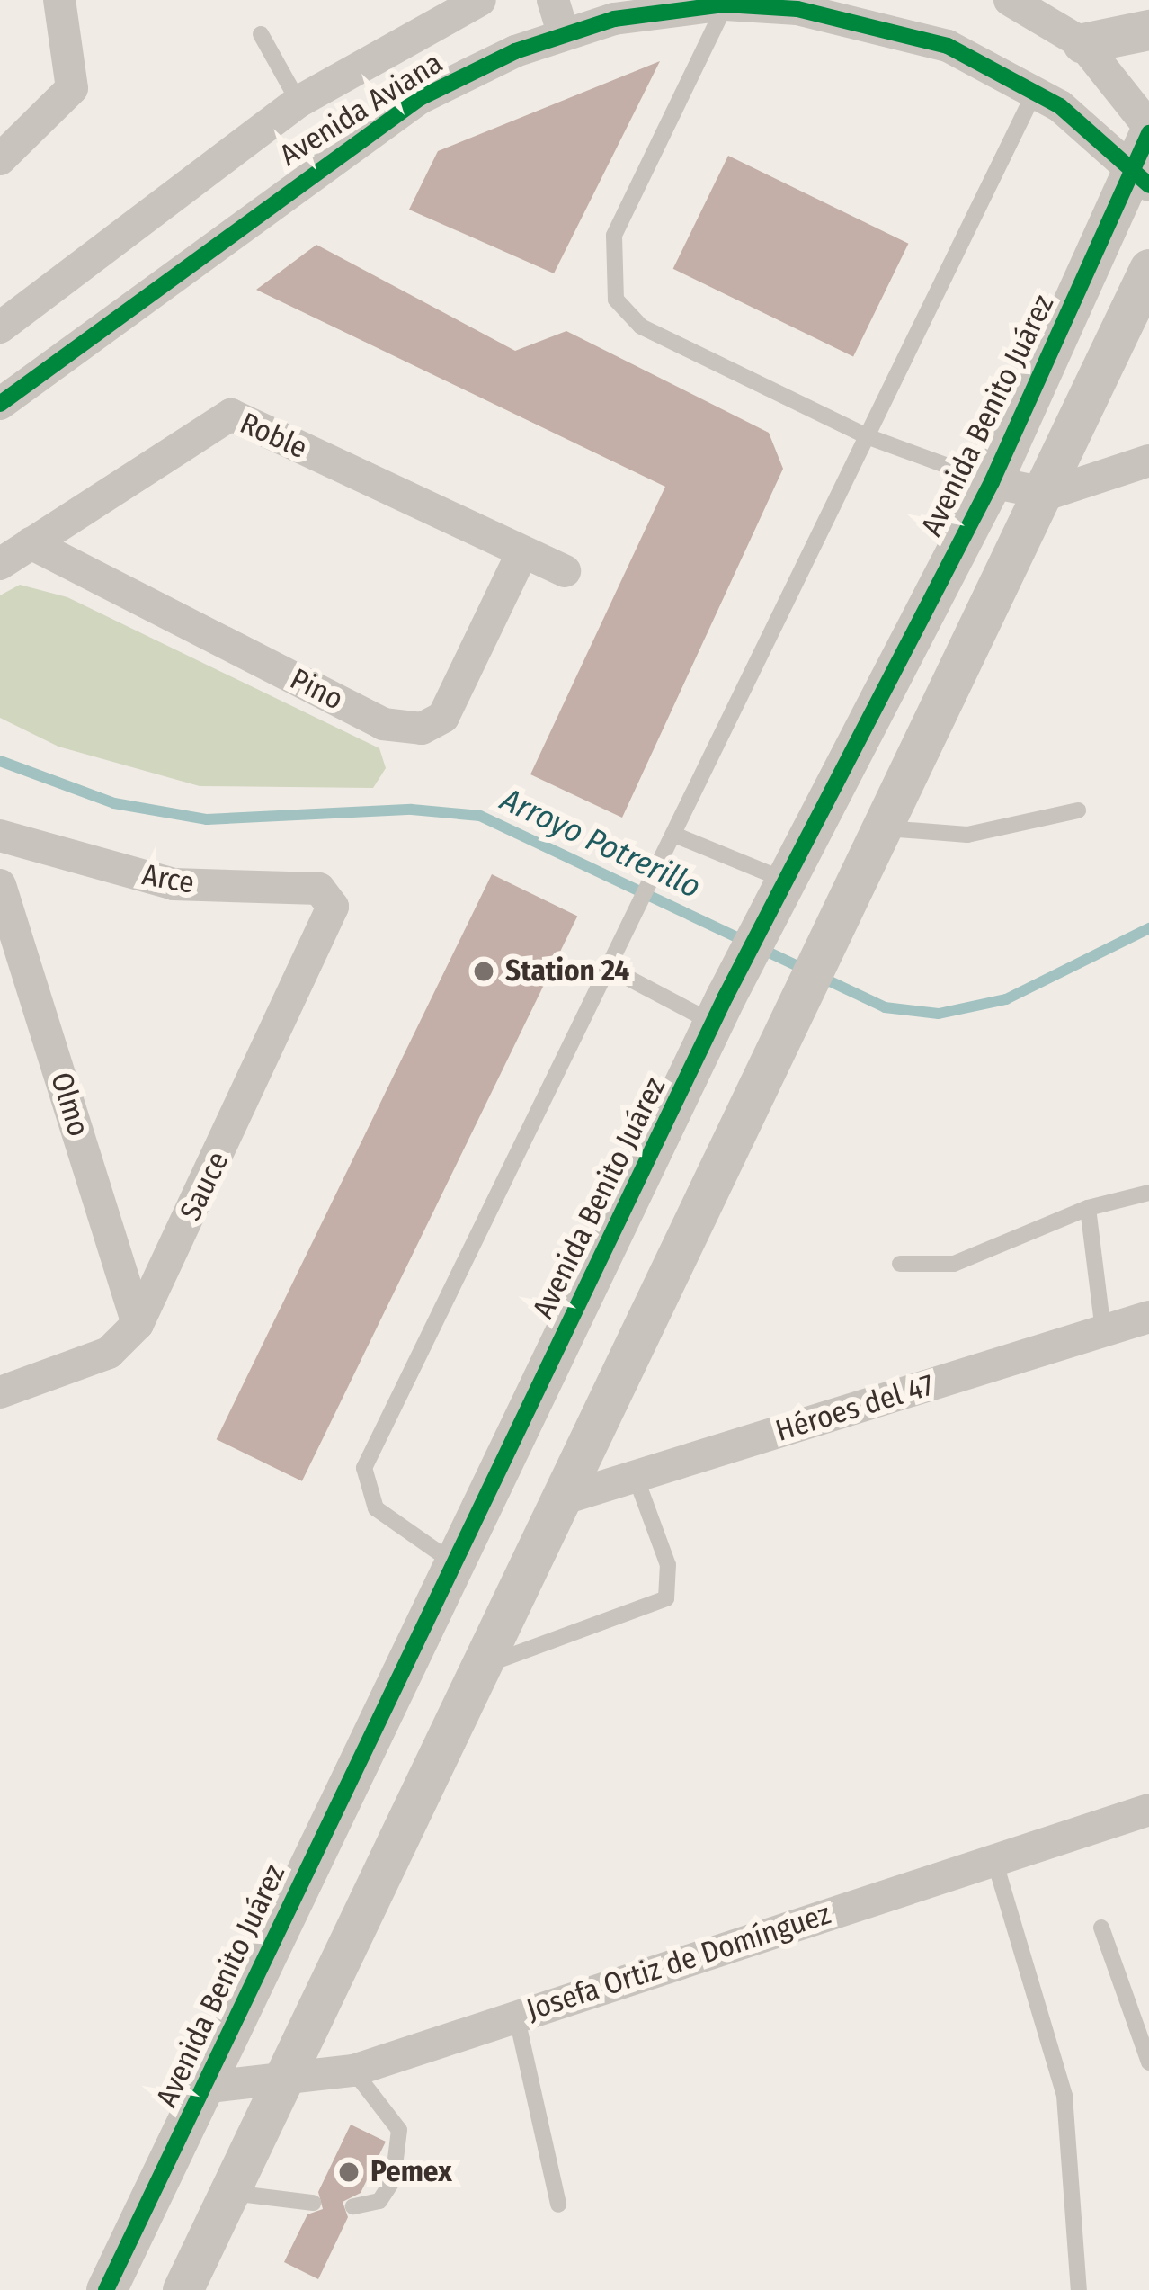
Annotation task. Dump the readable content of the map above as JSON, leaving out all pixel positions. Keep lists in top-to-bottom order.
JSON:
{
  "streets": {
    "street": [
      "Avenida Aviana",
      "Avenida Benito Juárez",
      "Roble",
      "Pino",
      "Arce",
      "Olmo",
      "Sauce",
      "Héroes del 47",
      "Josefa Ortiz de Domínguez"
    ]
  },
  "crossings": [
    ["Avenida Aviana", "Avenida Benito Juárez"],
    ["Avenida Benito Juárez", "Josefa Ortiz de Domínguez"],
    ["Roble", "Pino"],
    ["Arce", "Sauce"],
    ["Olmo", "Sauce"]
  ],
  "water": ["Arroyo Potrerillo"],
  "places": ["Station 24", "Pemex"]
}
